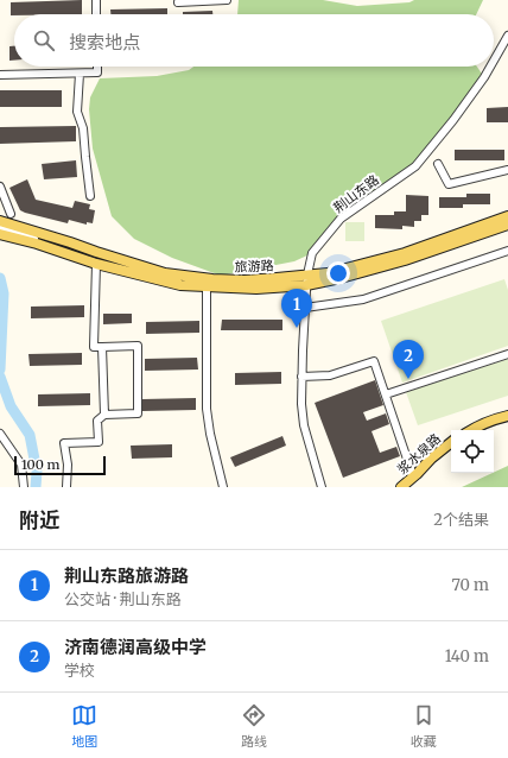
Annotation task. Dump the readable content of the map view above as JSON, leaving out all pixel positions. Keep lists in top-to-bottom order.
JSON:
{
  "streets": {
    "main road": ["旅游路", "浆水泉路"],
    "street": ["荆山东路"]
  },
  "crossings": [
    ["荆山东路", "旅游路"]
  ],
  "scale_bar": "100 m",
  "page": {
    "search": "搜索地点",
    "pins": ["1", "2"],
    "scale": "100 m",
    "heading": ["附近", "2个结果"],
    "list": [
      {
        "mark": "1",
        "name": "荆山东路旅游路",
        "note": "公交站 · 荆山东路",
        "value": "70 m"
      },
      {
        "mark": "2",
        "name": "济南德润高级中学",
        "note": "学校",
        "value": "140 m"
      }
    ],
    "nav": ["地图", "路线", "收藏"]
  }
}
